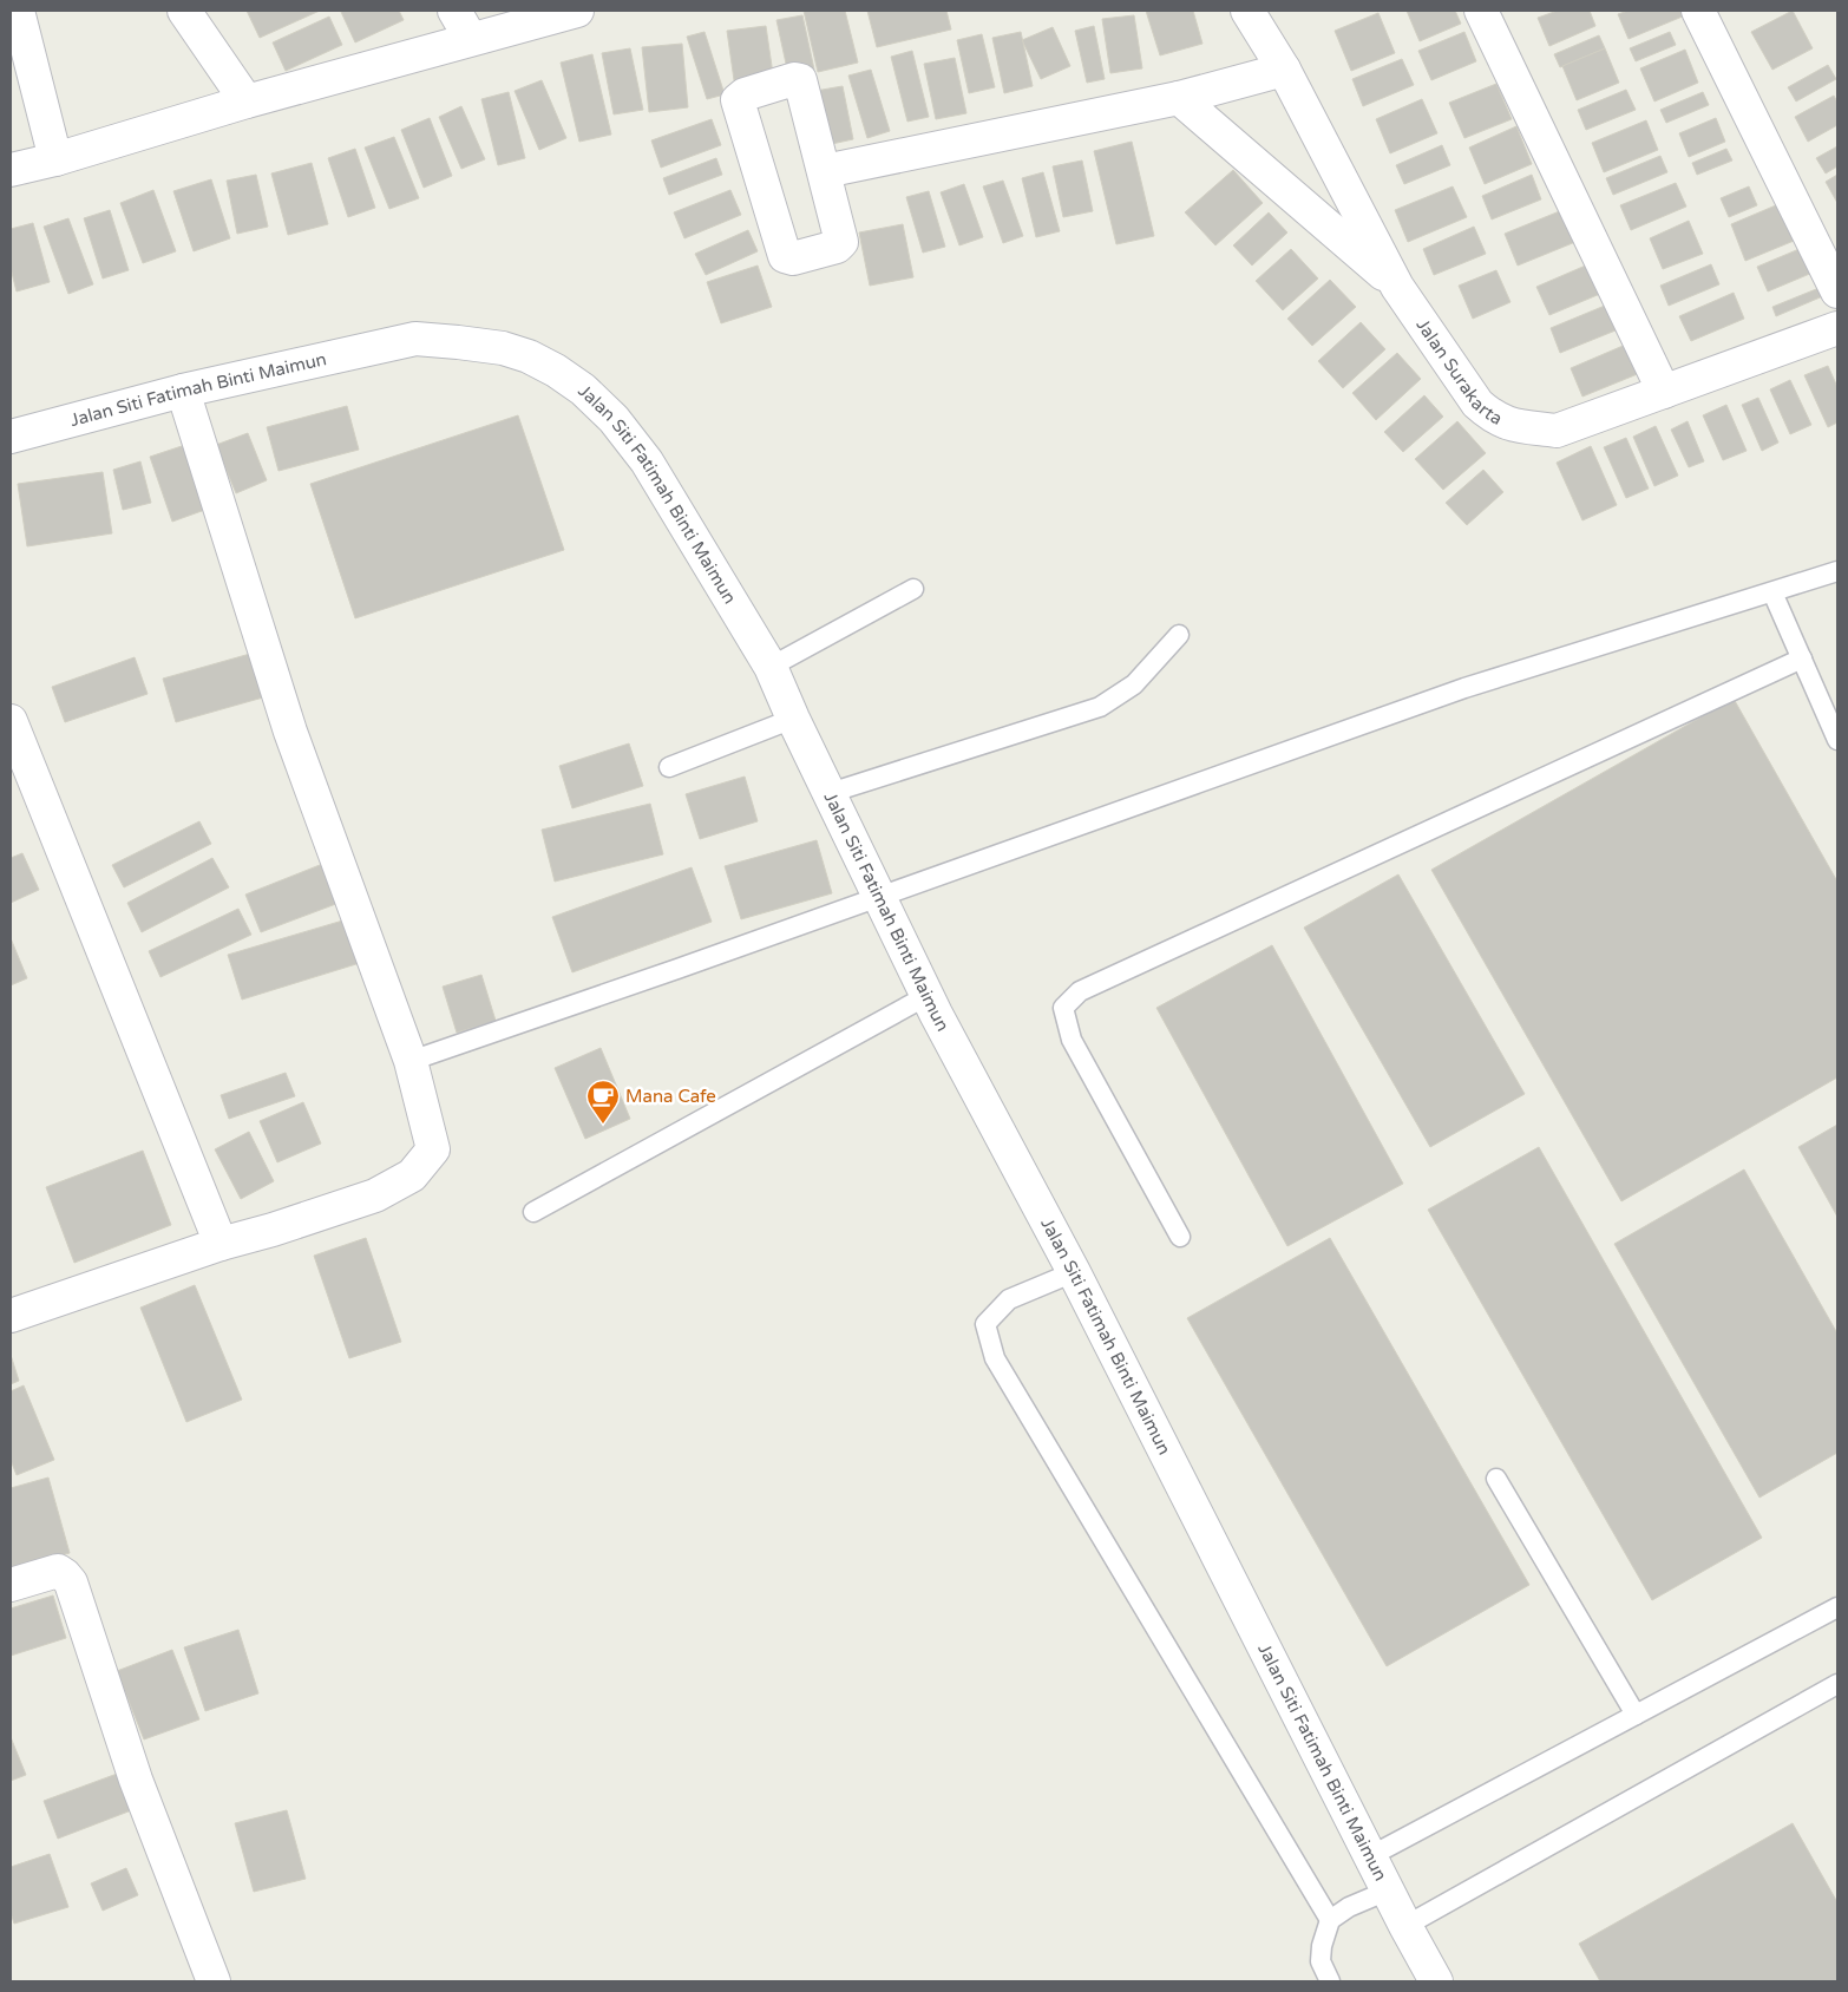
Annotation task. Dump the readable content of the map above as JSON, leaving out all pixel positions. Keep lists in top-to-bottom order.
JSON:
{
  "streets": {
    "street": ["Jalan Surakarta", "Jalan Siti Fatimah Binti Maimun"]
  },
  "places": {
    "cafe": ["Mana Cafe"]
  }
}
